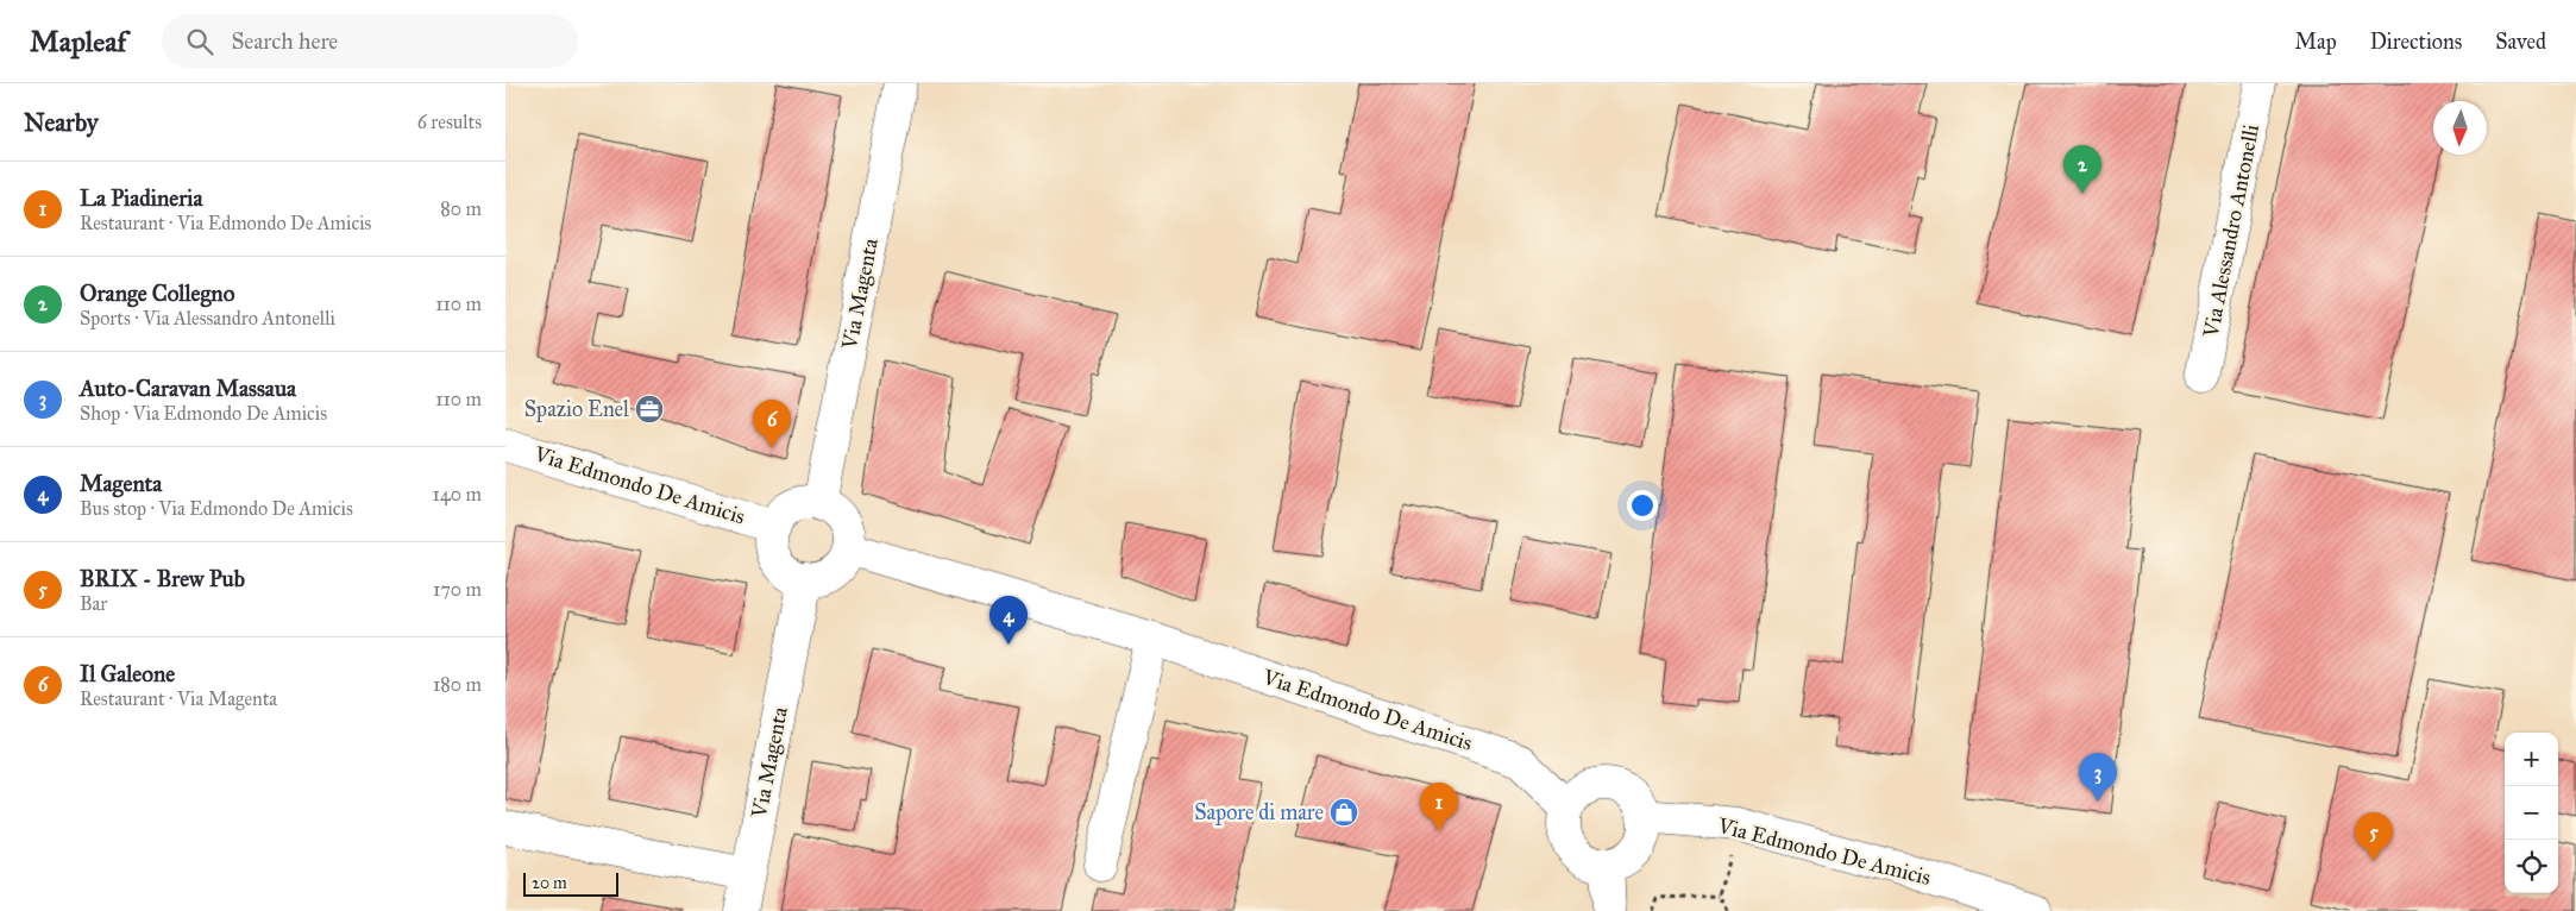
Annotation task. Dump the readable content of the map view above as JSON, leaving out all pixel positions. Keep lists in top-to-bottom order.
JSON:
{
  "streets": {
    "street": ["Via Alessandro Antonelli", "Via Magenta", "Via Edmondo De Amicis"]
  },
  "crossings": [
    ["Via Magenta", "Via Edmondo De Amicis"]
  ],
  "places": {
    "office": ["Spazio Enel"],
    "shop": ["Sapore di mare"]
  },
  "scale_bar": "20 m",
  "north": "bottom",
  "page": {
    "header": "Mapleaf",
    "search": "Search here",
    "nav": ["Map", "Directions", "Saved"],
    "heading": ["Nearby", "6 results"],
    "pins": [
      "2",
      "6",
      "4",
      "3",
      "1",
      "5"
    ],
    "list": [
      {
        "mark": "1",
        "name": "La Piadineria",
        "note": "Restaurant · Via Edmondo De Amicis",
        "value": "80 m"
      },
      {
        "mark": "2",
        "name": "Orange Collegno",
        "note": "Sports · Via Alessandro Antonelli",
        "value": "110 m"
      },
      {
        "mark": "3",
        "name": "Auto-Caravan Massaua",
        "note": "Shop · Via Edmondo De Amicis",
        "value": "110 m"
      },
      {
        "mark": "4",
        "name": "Magenta",
        "note": "Bus stop · Via Edmondo De Amicis",
        "value": "140 m"
      },
      {
        "mark": "5",
        "name": "BRIX - Brew Pub",
        "note": "Bar",
        "value": "170 m"
      },
      {
        "mark": "6",
        "name": "Il Galeone",
        "note": "Restaurant · Via Magenta",
        "value": "180 m"
      }
    ],
    "map_buttons": ["+", "−"],
    "scale": "20 m"
  }
}
